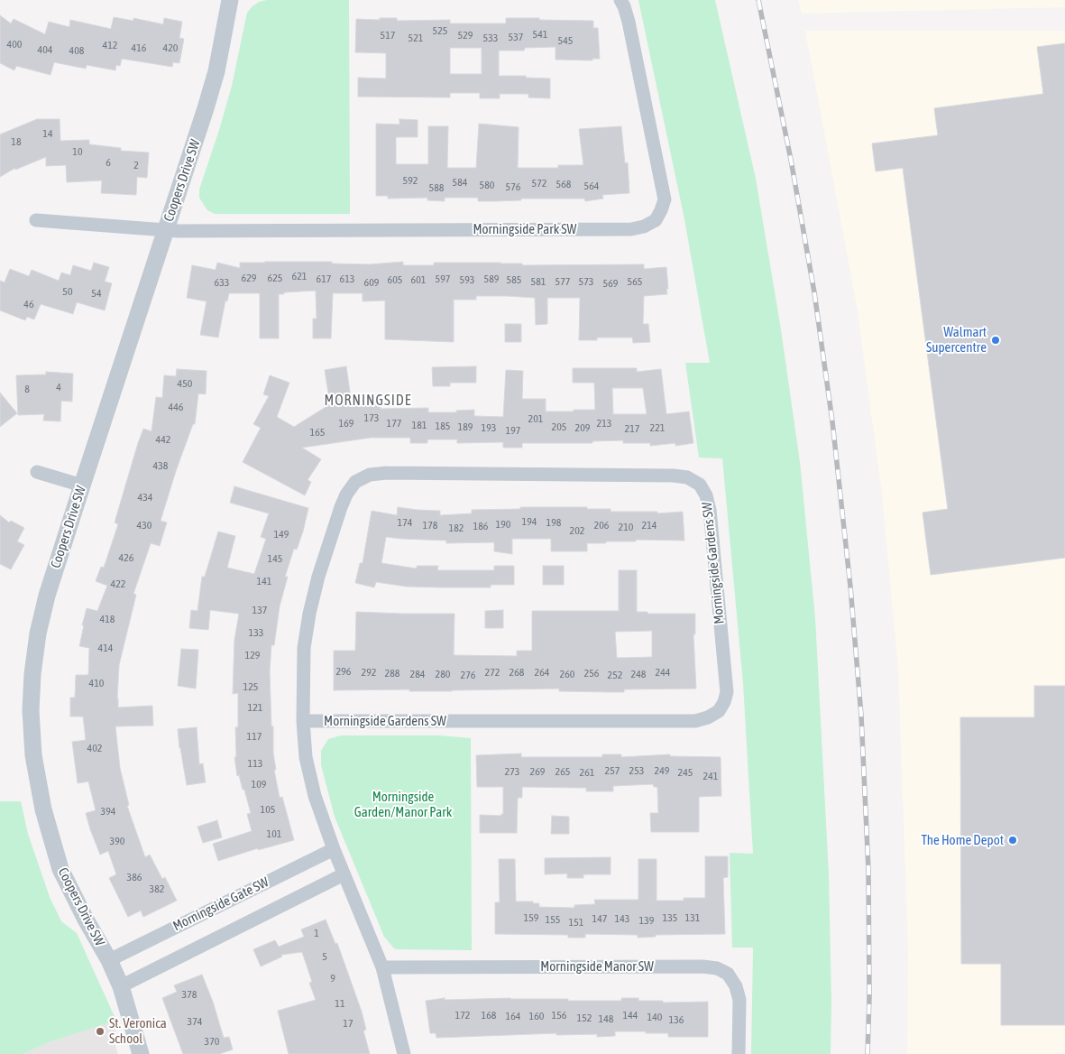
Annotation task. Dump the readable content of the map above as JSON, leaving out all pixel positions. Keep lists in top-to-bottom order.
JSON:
{
  "streets": {
    "street": [
      "Coopers Drive SW",
      "Morningside Park SW",
      "Morningside Gardens SW",
      "Morningside Gate SW",
      "Morningside Manor SW"
    ]
  },
  "crossings": [
    ["Coopers Drive SW", "Morningside Park SW"],
    ["Coopers Drive SW", "Morningside Gate SW"],
    ["Morningside Gardens SW", "Morningside Gate SW"]
  ],
  "districts": ["MORNINGSIDE"],
  "parks": ["Morningside Garden/Manor Park"],
  "places": ["Walmart Supercentre", "The Home Depot", "St. Veronica School"],
  "house_numbers": [
    "525",
    "541",
    "517",
    "529",
    "537",
    "521",
    "533",
    "545",
    "400",
    "412",
    "416",
    "420",
    "404",
    "408",
    "14",
    "18",
    "10",
    "6",
    "2",
    "592",
    "584",
    "572",
    "568",
    "580",
    "564",
    "576",
    "588",
    "621",
    "629",
    "625",
    "617",
    "613",
    "597",
    "589",
    "605",
    "601",
    "593",
    "585",
    "581",
    "577",
    "573",
    "565",
    "633",
    "609",
    "569",
    "50",
    "54",
    "46",
    "450",
    "4",
    "8",
    "446",
    "173",
    "201",
    "169",
    "177",
    "213",
    "181",
    "185",
    "189",
    "205",
    "193",
    "209",
    "221",
    "217",
    "197",
    "165",
    "442",
    "438",
    "434",
    "194",
    "174",
    "198",
    "190",
    "430",
    "178",
    "206",
    "214",
    "186",
    "210",
    "182",
    "202",
    "149",
    "426",
    "145",
    "141",
    "422",
    "137",
    "418",
    "133",
    "414",
    "129",
    "296",
    "292",
    "272",
    "268",
    "264",
    "244",
    "288",
    "256",
    "284",
    "280",
    "260",
    "248",
    "276",
    "252",
    "410",
    "125",
    "121",
    "117",
    "402",
    "113",
    "257",
    "253",
    "249",
    "273",
    "269",
    "265",
    "261",
    "245",
    "241",
    "109",
    "105",
    "394",
    "101",
    "390",
    "386",
    "382",
    "159",
    "135",
    "131",
    "147",
    "143",
    "155",
    "139",
    "151",
    "1",
    "5",
    "9",
    "378",
    "11",
    "172",
    "168",
    "156",
    "144",
    "164",
    "160",
    "140",
    "152",
    "148",
    "136",
    "374",
    "17",
    "370"
  ]
}
